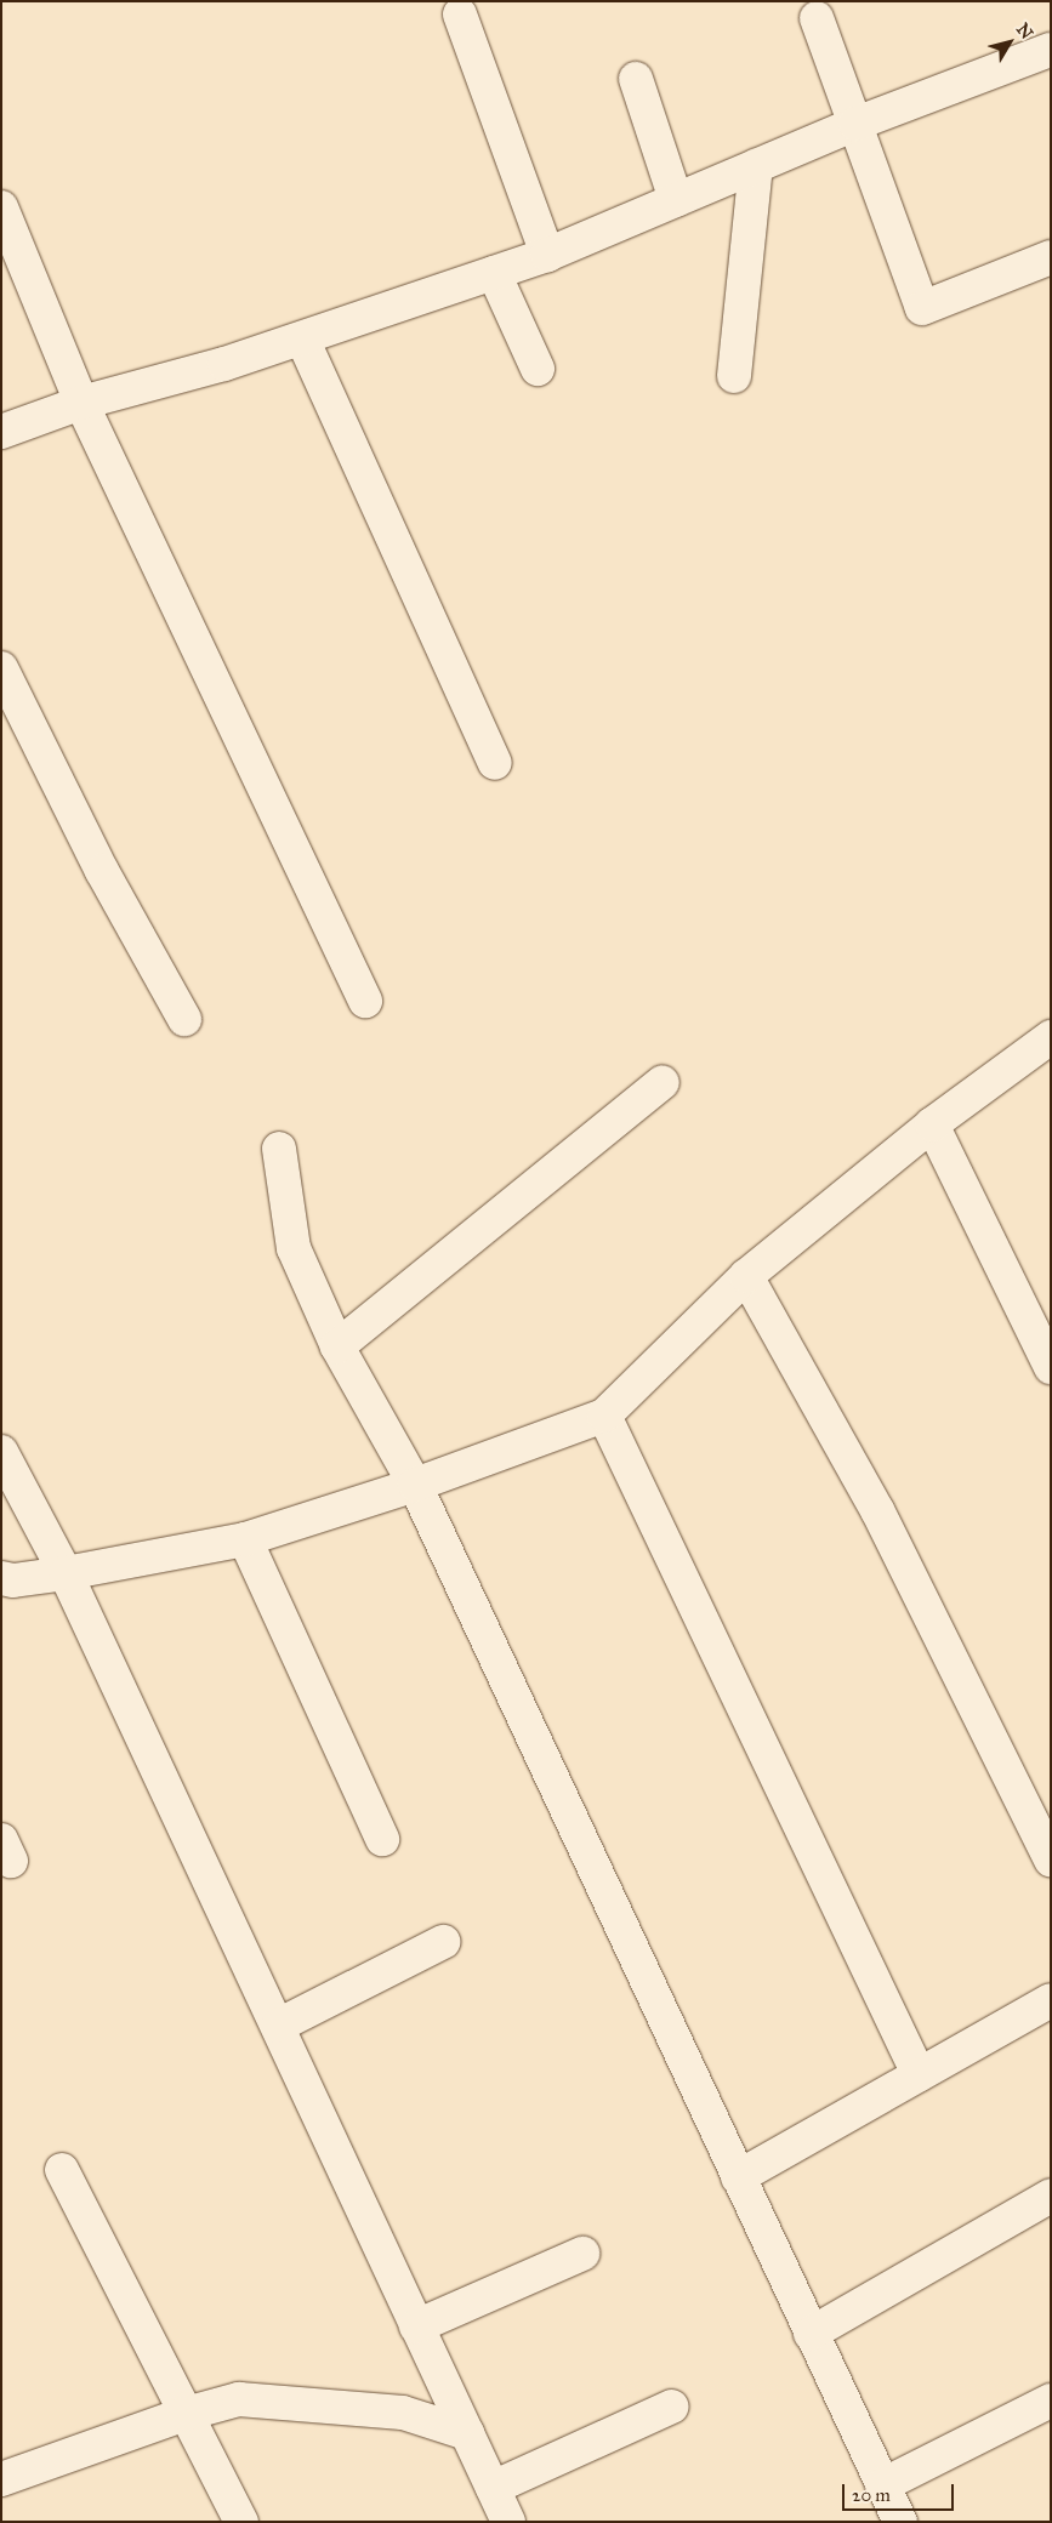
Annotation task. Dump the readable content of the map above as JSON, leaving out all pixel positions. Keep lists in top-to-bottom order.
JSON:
{
  "scale_bar": "20 m",
  "north": "top right"
}
